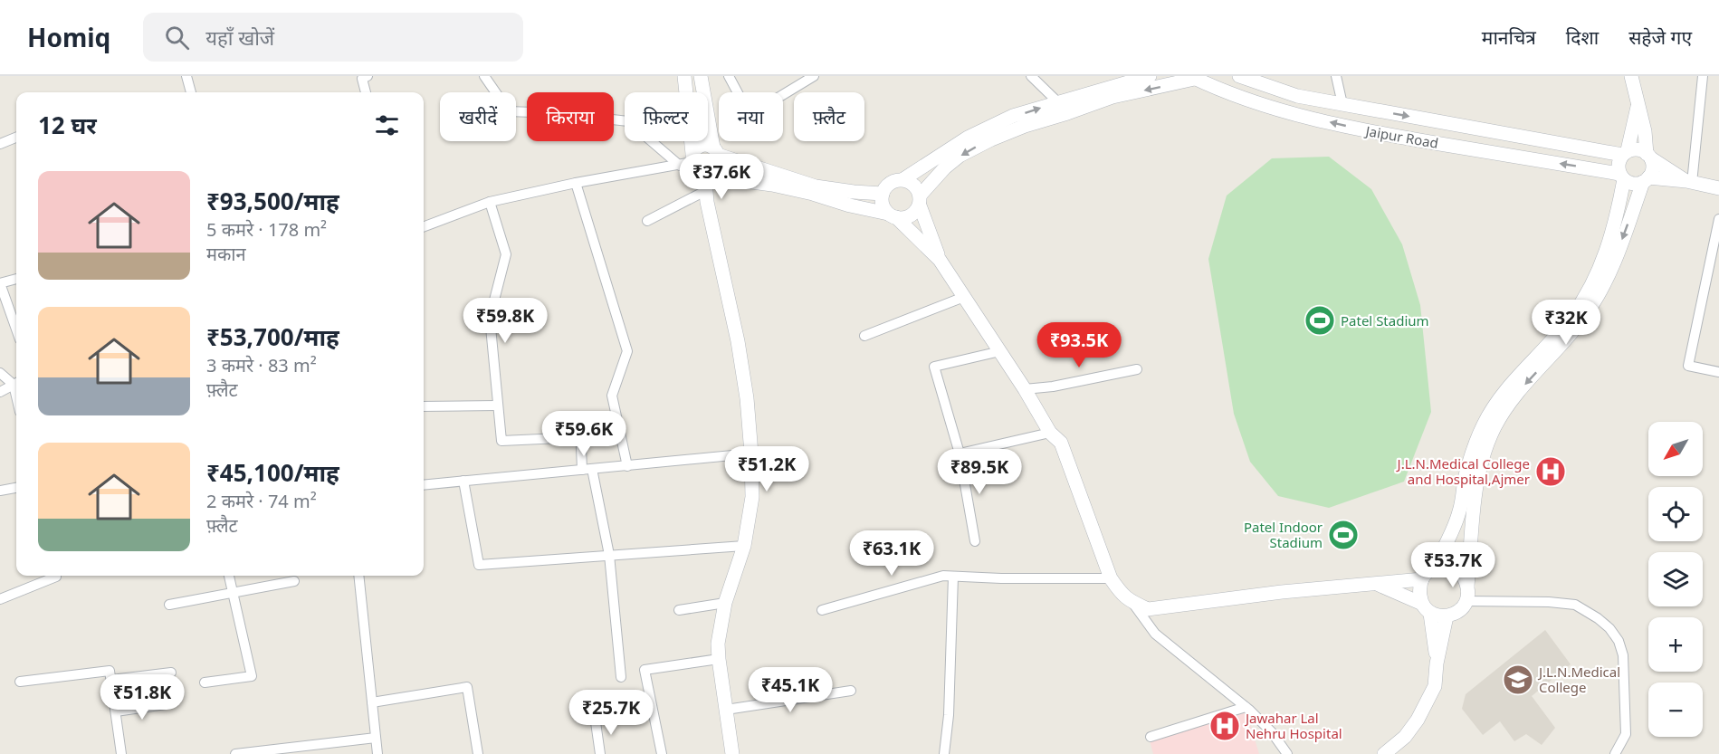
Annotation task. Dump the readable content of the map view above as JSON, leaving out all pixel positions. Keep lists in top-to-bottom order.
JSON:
{
  "streets": {
    "street": ["Jaipur Road"]
  },
  "places": {
    "sports": ["Patel Stadium", "Patel Indoor Stadium"],
    "hospital": ["J.L.N.Medical College and Hospital,Ajmer", "Jawahar Lal Nehru Hospital"],
    "school or university": ["J.L.N.Medical College"]
  },
  "north": "bottom left",
  "page": {
    "header": "Homiq",
    "search": "यहाँ खोजें",
    "nav": ["मानचित्र", "दिशा", "सहेजे गए"],
    "chip": [
      "खरीदें",
      "किराया",
      "फ़िल्टर",
      "नया",
      "फ़्लैट"
    ],
    "heading": "12 घर",
    "price": [
      "₹37.6K",
      "₹59.8K",
      "₹32K",
      "₹93.5K",
      "₹59.6K",
      "₹51.2K",
      "₹89.5K",
      "₹63.1K",
      "₹53.7K",
      "₹45.1K",
      "₹51.8K",
      "₹25.7K"
    ],
    "list": [
      {
        "name": "₹93,500/माह",
        "note": "5 कमरे · 178 m² · मकान"
      },
      {
        "name": "₹53,700/माह",
        "note": "3 कमरे · 83 m² · फ़्लैट"
      },
      {
        "name": "₹45,100/माह",
        "note": "2 कमरे · 74 m² · फ़्लैट"
      }
    ],
    "map_buttons": ["+", "−"]
  }
}
